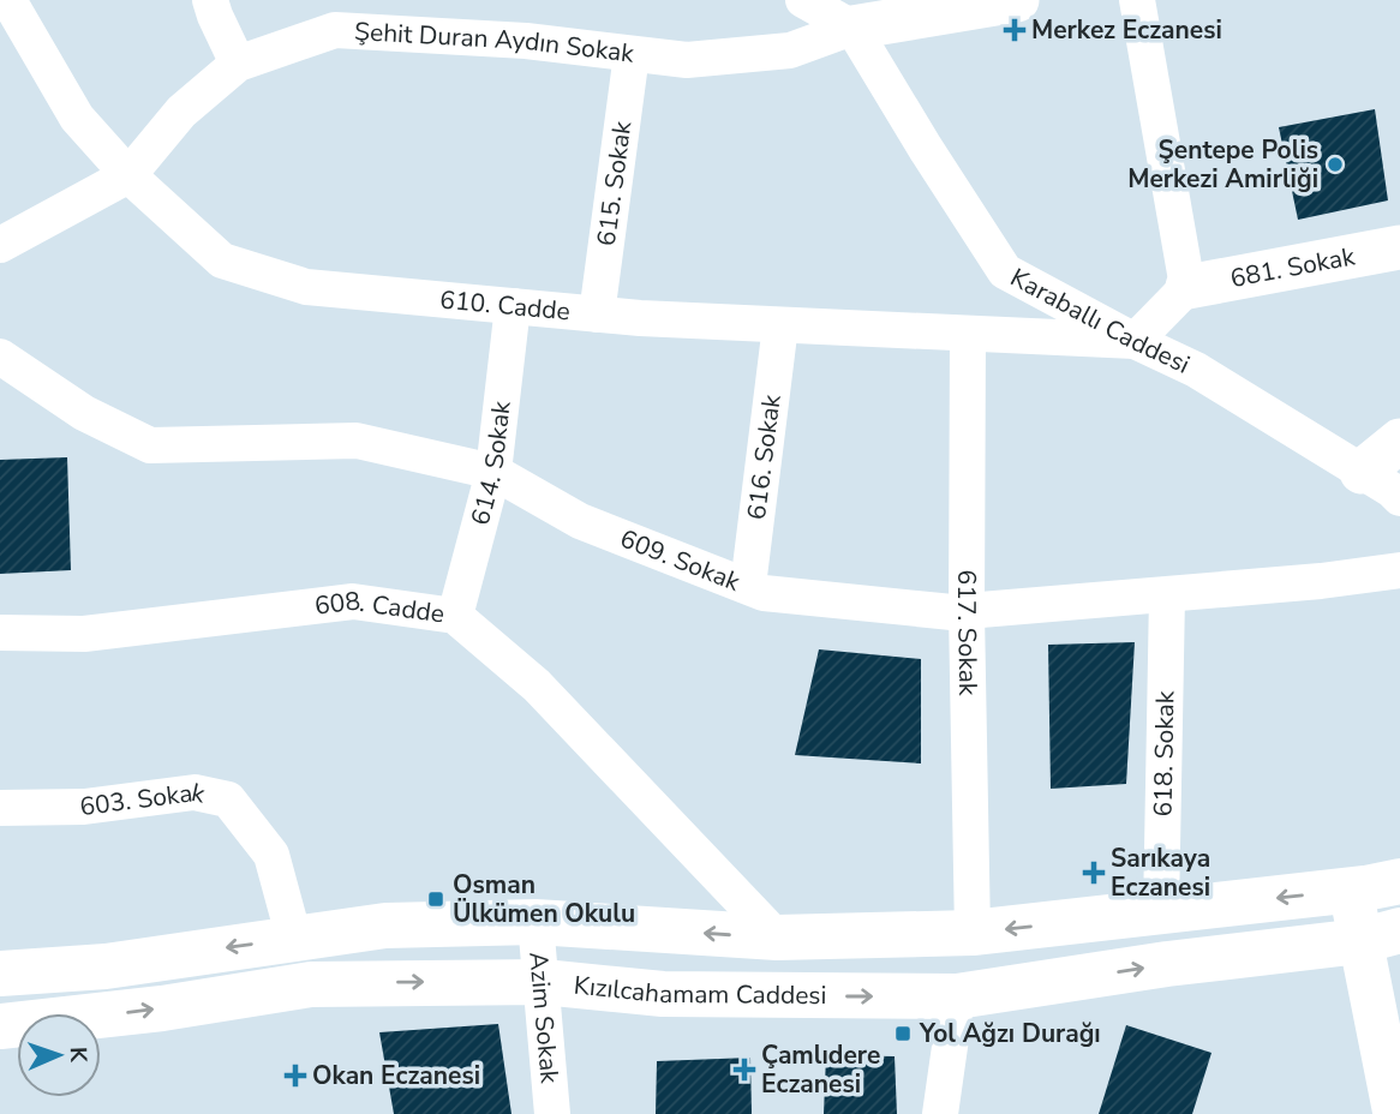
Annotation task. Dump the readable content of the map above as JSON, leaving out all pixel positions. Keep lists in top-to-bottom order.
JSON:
{
  "streets": {
    "main road": ["Kızılcahamam Caddesi"],
    "street": [
      "Şehit Duran Aydın Sokak",
      "615. Sokak",
      "681. Sokak",
      "610. Cadde",
      "Karaballı Caddesi",
      "616. Sokak",
      "614. Sokak",
      "609. Sokak",
      "608. Cadde",
      "617. Sokak",
      "618. Sokak",
      "603. Sokak",
      "Azim Sokak"
    ]
  },
  "crossings": [
    ["Şehit Duran Aydın Sokak", "615. Sokak"],
    ["Şehit Duran Aydın Sokak", "610. Cadde"],
    ["Şehit Duran Aydın Sokak", "Karaballı Caddesi"],
    ["615. Sokak", "610. Cadde"],
    ["610. Cadde", "Karaballı Caddesi"],
    ["610. Cadde", "616. Sokak"],
    ["610. Cadde", "614. Sokak"],
    ["610. Cadde", "617. Sokak"],
    ["616. Sokak", "609. Sokak"],
    ["614. Sokak", "609. Sokak"],
    ["614. Sokak", "608. Cadde"],
    ["609. Sokak", "617. Sokak"],
    ["609. Sokak", "618. Sokak"],
    ["Kızılcahamam Caddesi", "Azim Sokak"]
  ],
  "places": {
    "health": [
      "Merkez Eczanesi",
      "Sarıkaya Eczanesi",
      "Çamlıdere Eczanesi",
      "Okan Eczanesi"
    ],
    "other": ["Şentepe Polis Merkezi Amirliği"],
    "transit": ["Osman Ülkümen Okulu", "Yol Ağzı Durağı"]
  },
  "north": "right"
}
